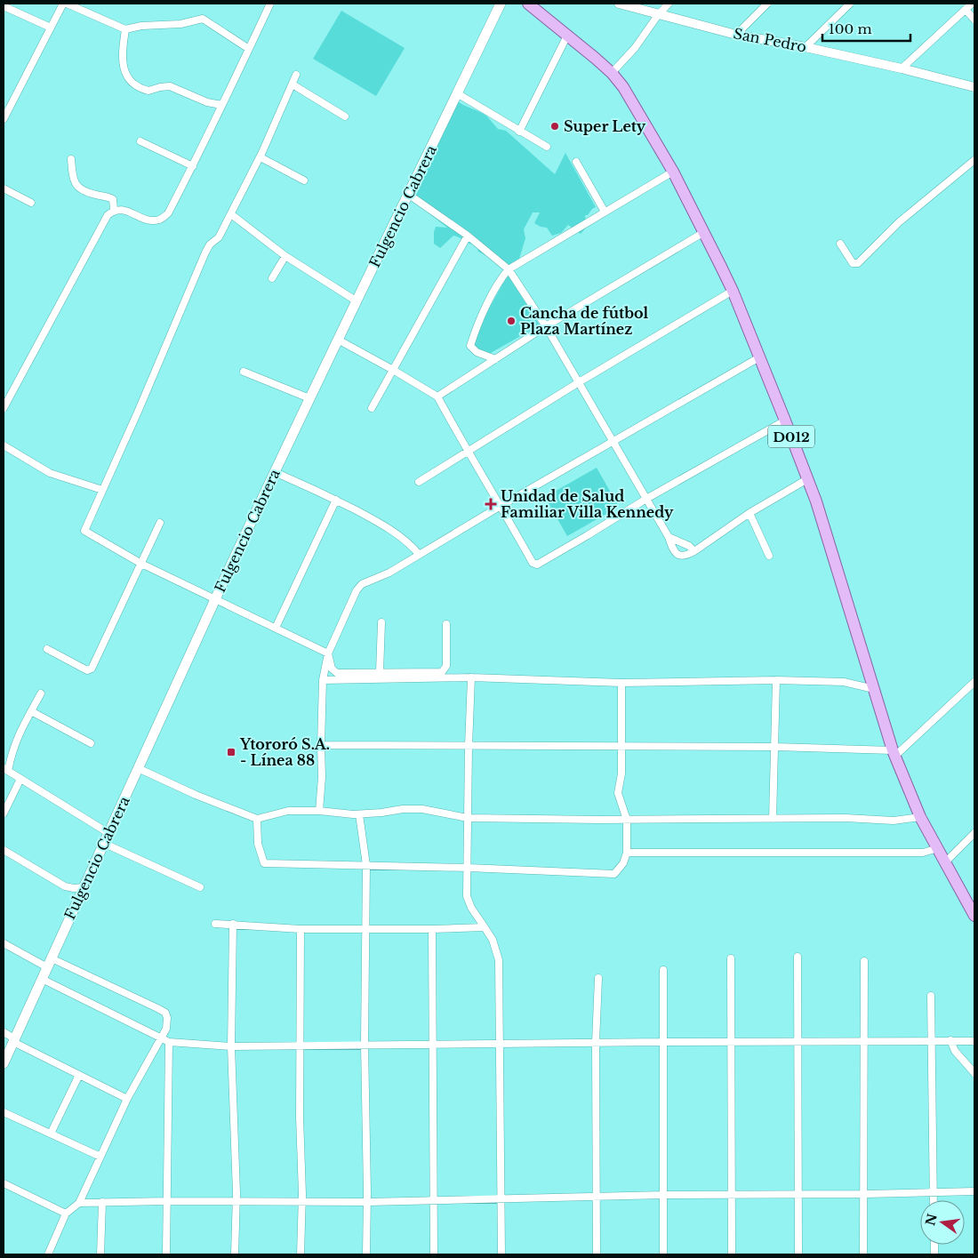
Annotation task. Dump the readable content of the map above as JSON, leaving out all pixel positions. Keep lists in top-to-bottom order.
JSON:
{
  "streets": {
    "main road": ["Fulgencio Cabrera", "D012"],
    "street": ["San Pedro"]
  },
  "places": {
    "other": ["Super Lety", "Cancha de fútbol Plaza Martínez"],
    "health": ["Unidad de Salud Familiar Villa Kennedy"],
    "transit": ["Ytororó S.A. - Línea 88"]
  },
  "scale_bar": "100 m",
  "north": "left"
}
